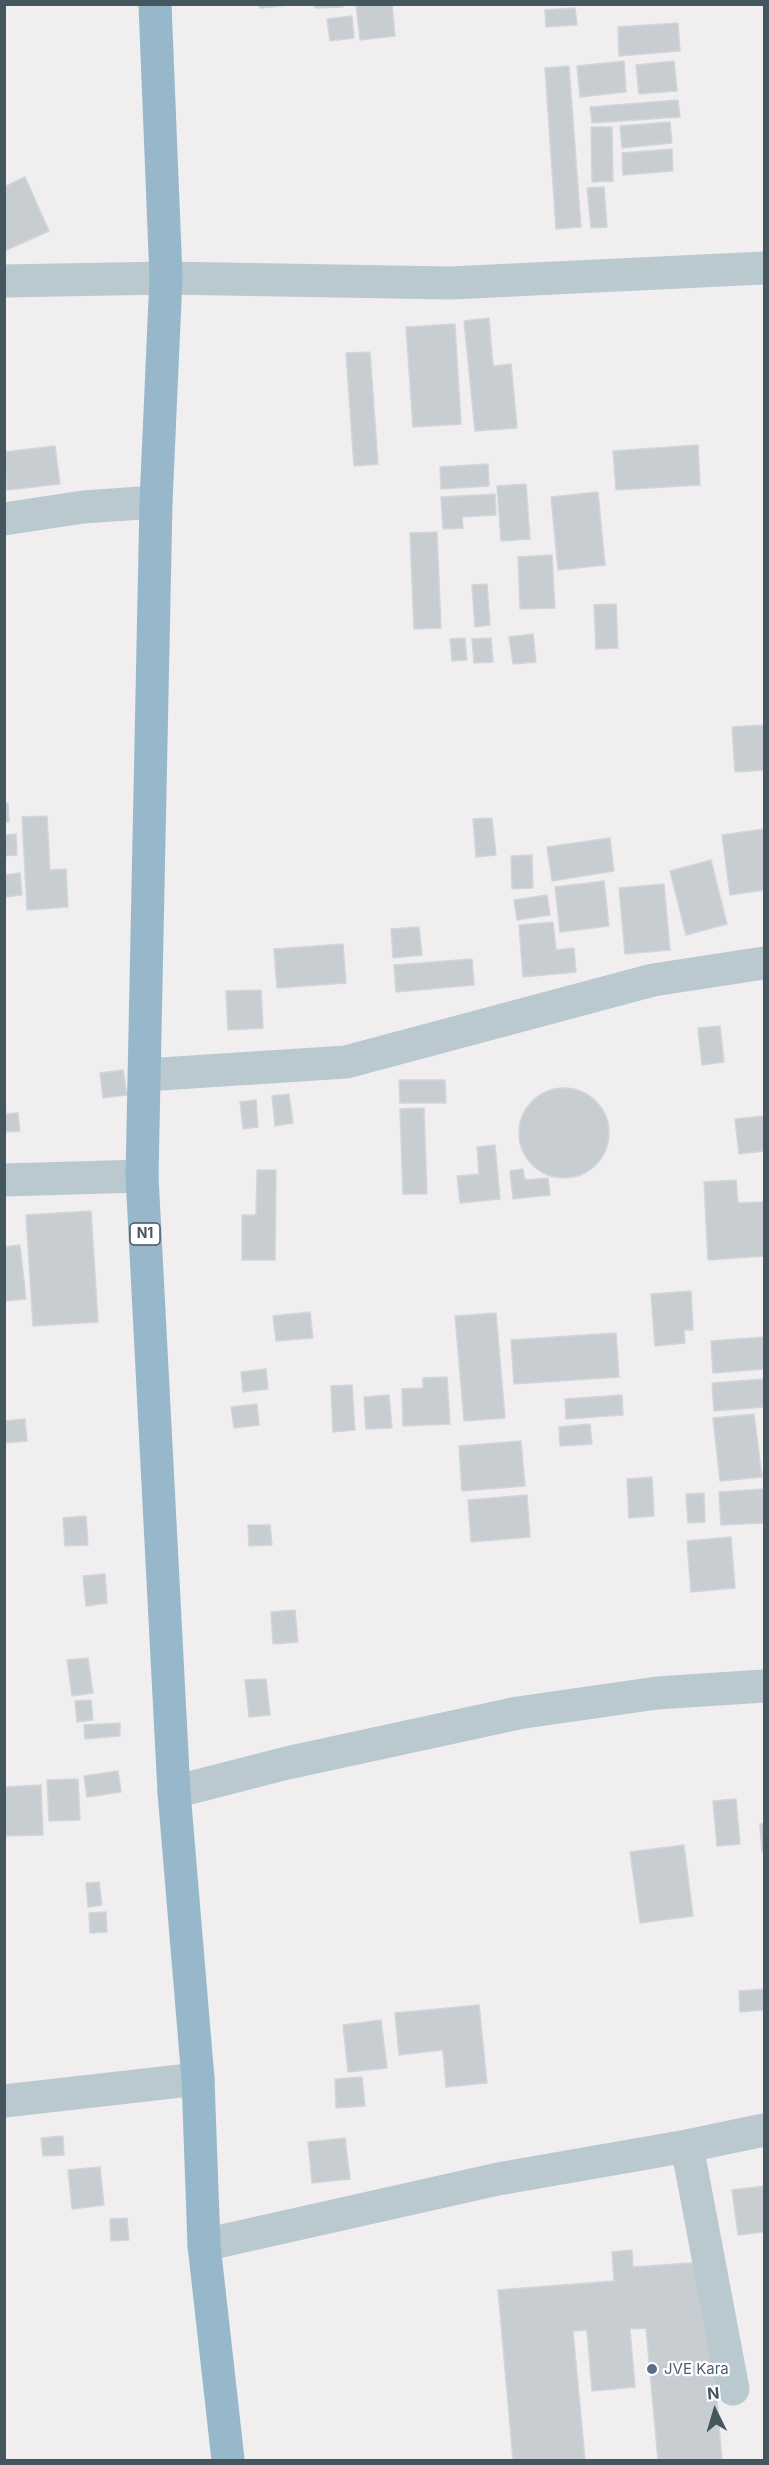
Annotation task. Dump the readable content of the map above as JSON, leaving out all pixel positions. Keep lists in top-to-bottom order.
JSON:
{
  "streets": {
    "highway": ["N1"]
  },
  "places": ["JVE Kara"],
  "north": "top"
}
